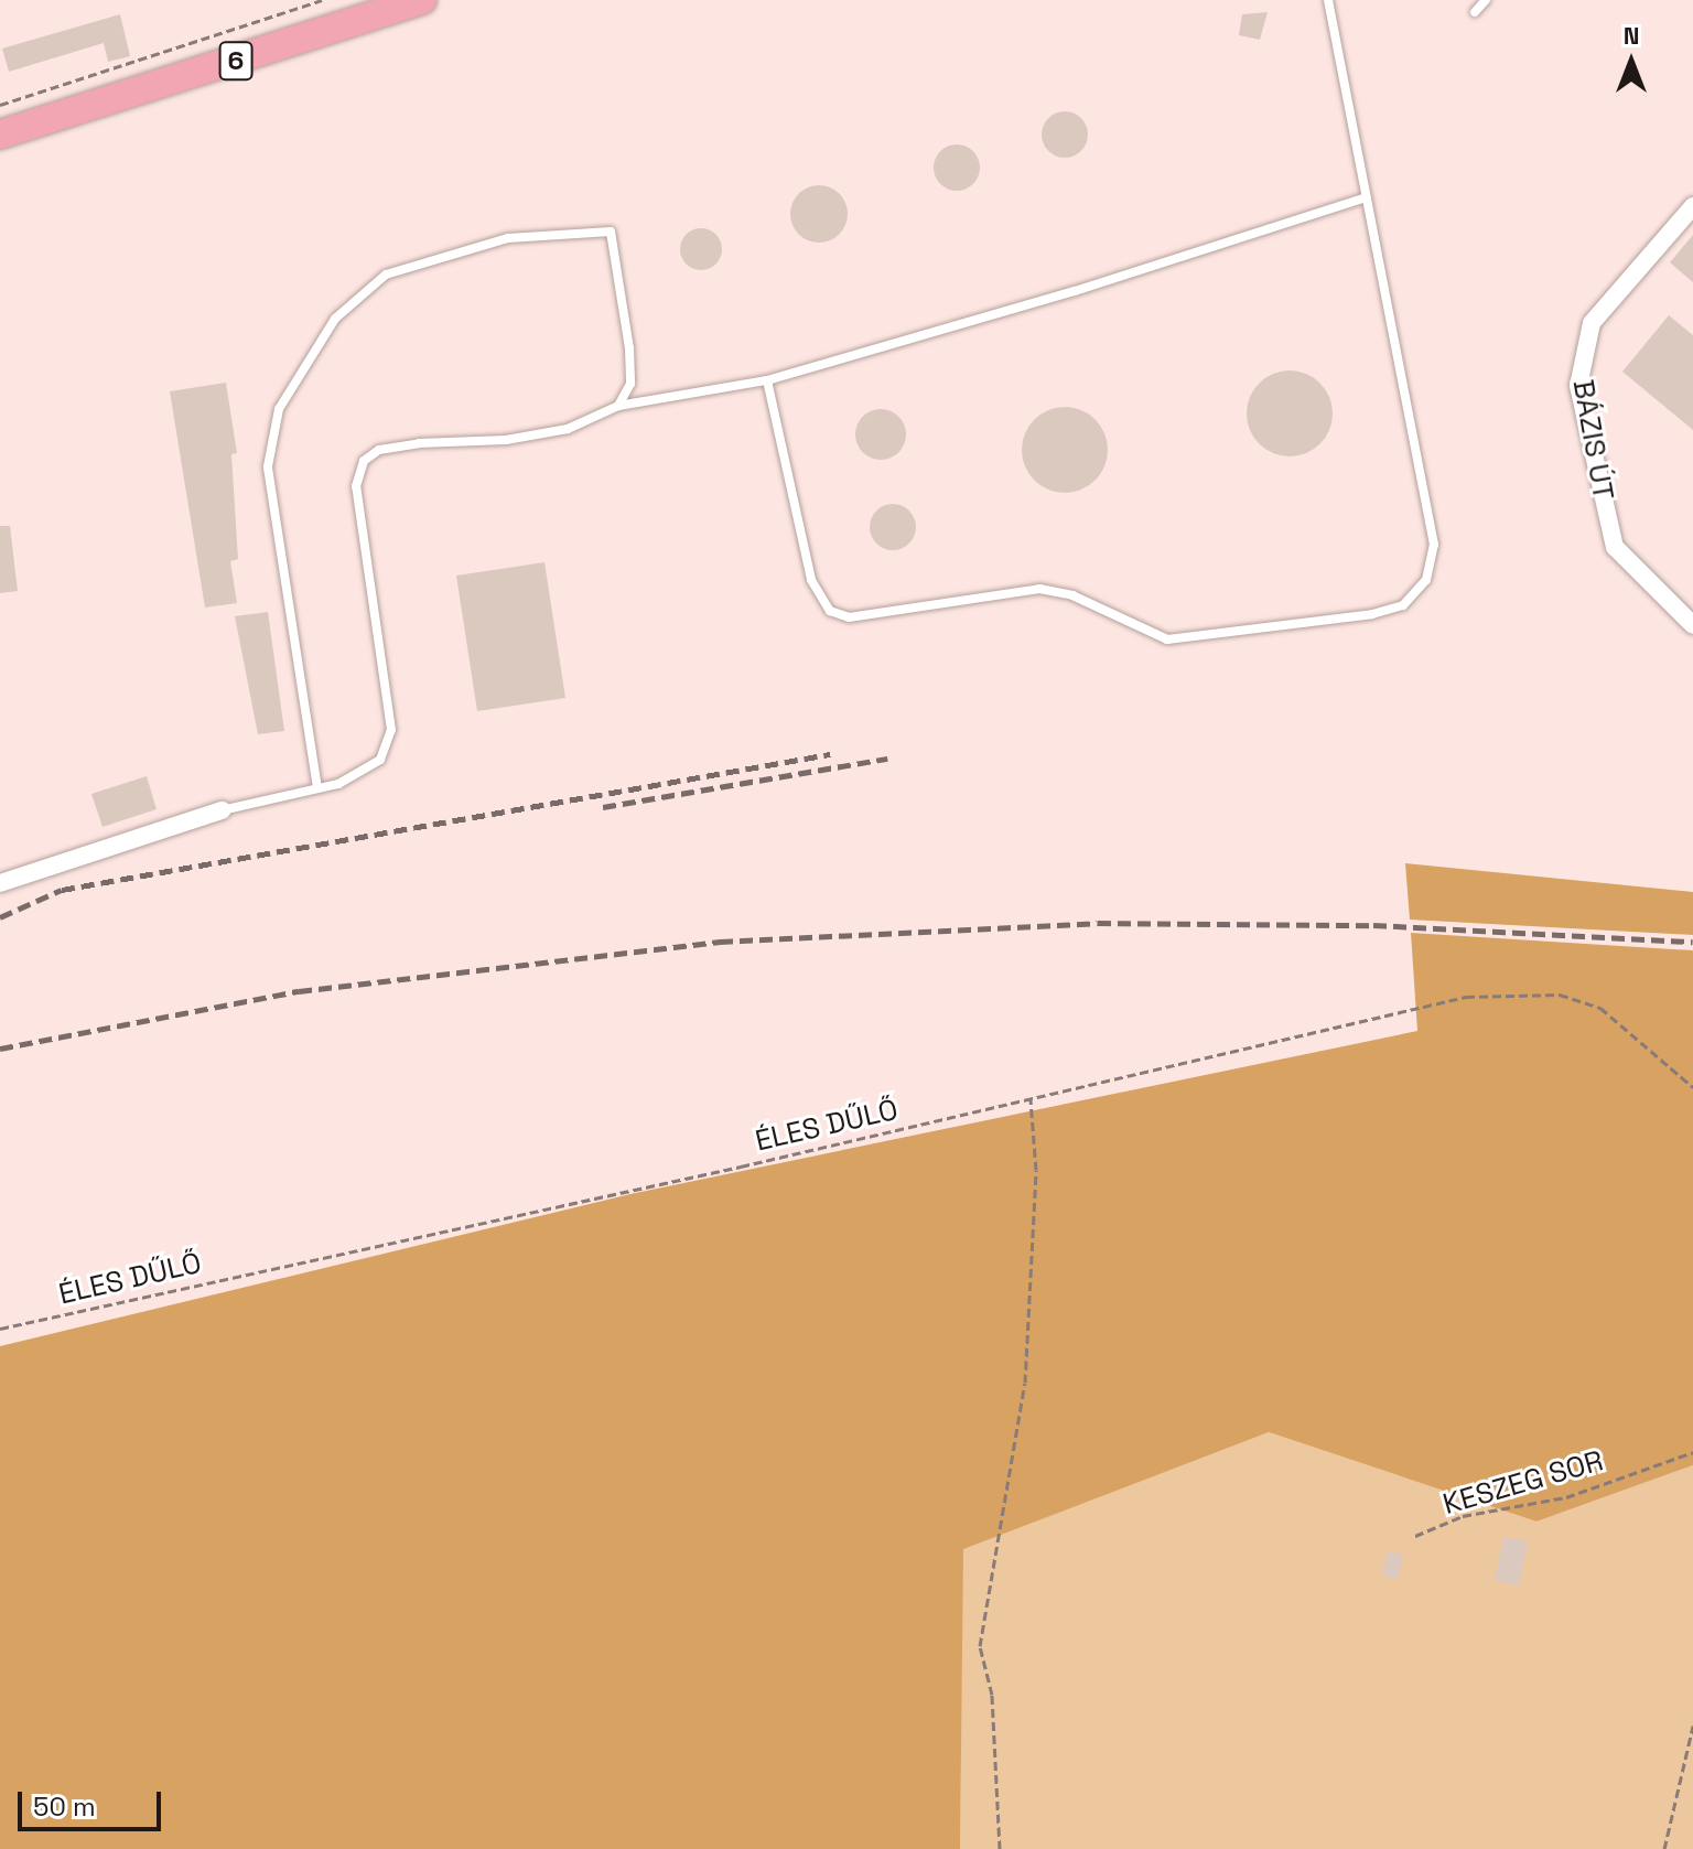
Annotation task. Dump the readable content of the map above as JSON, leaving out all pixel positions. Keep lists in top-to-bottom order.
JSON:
{
  "streets": {
    "main road": ["6"],
    "street": ["BÁZIS ÚT"],
    "path": ["ÉLES DŰLŐ", "KESZEG SOR"]
  },
  "scale_bar": "50 m",
  "north": "top"
}
